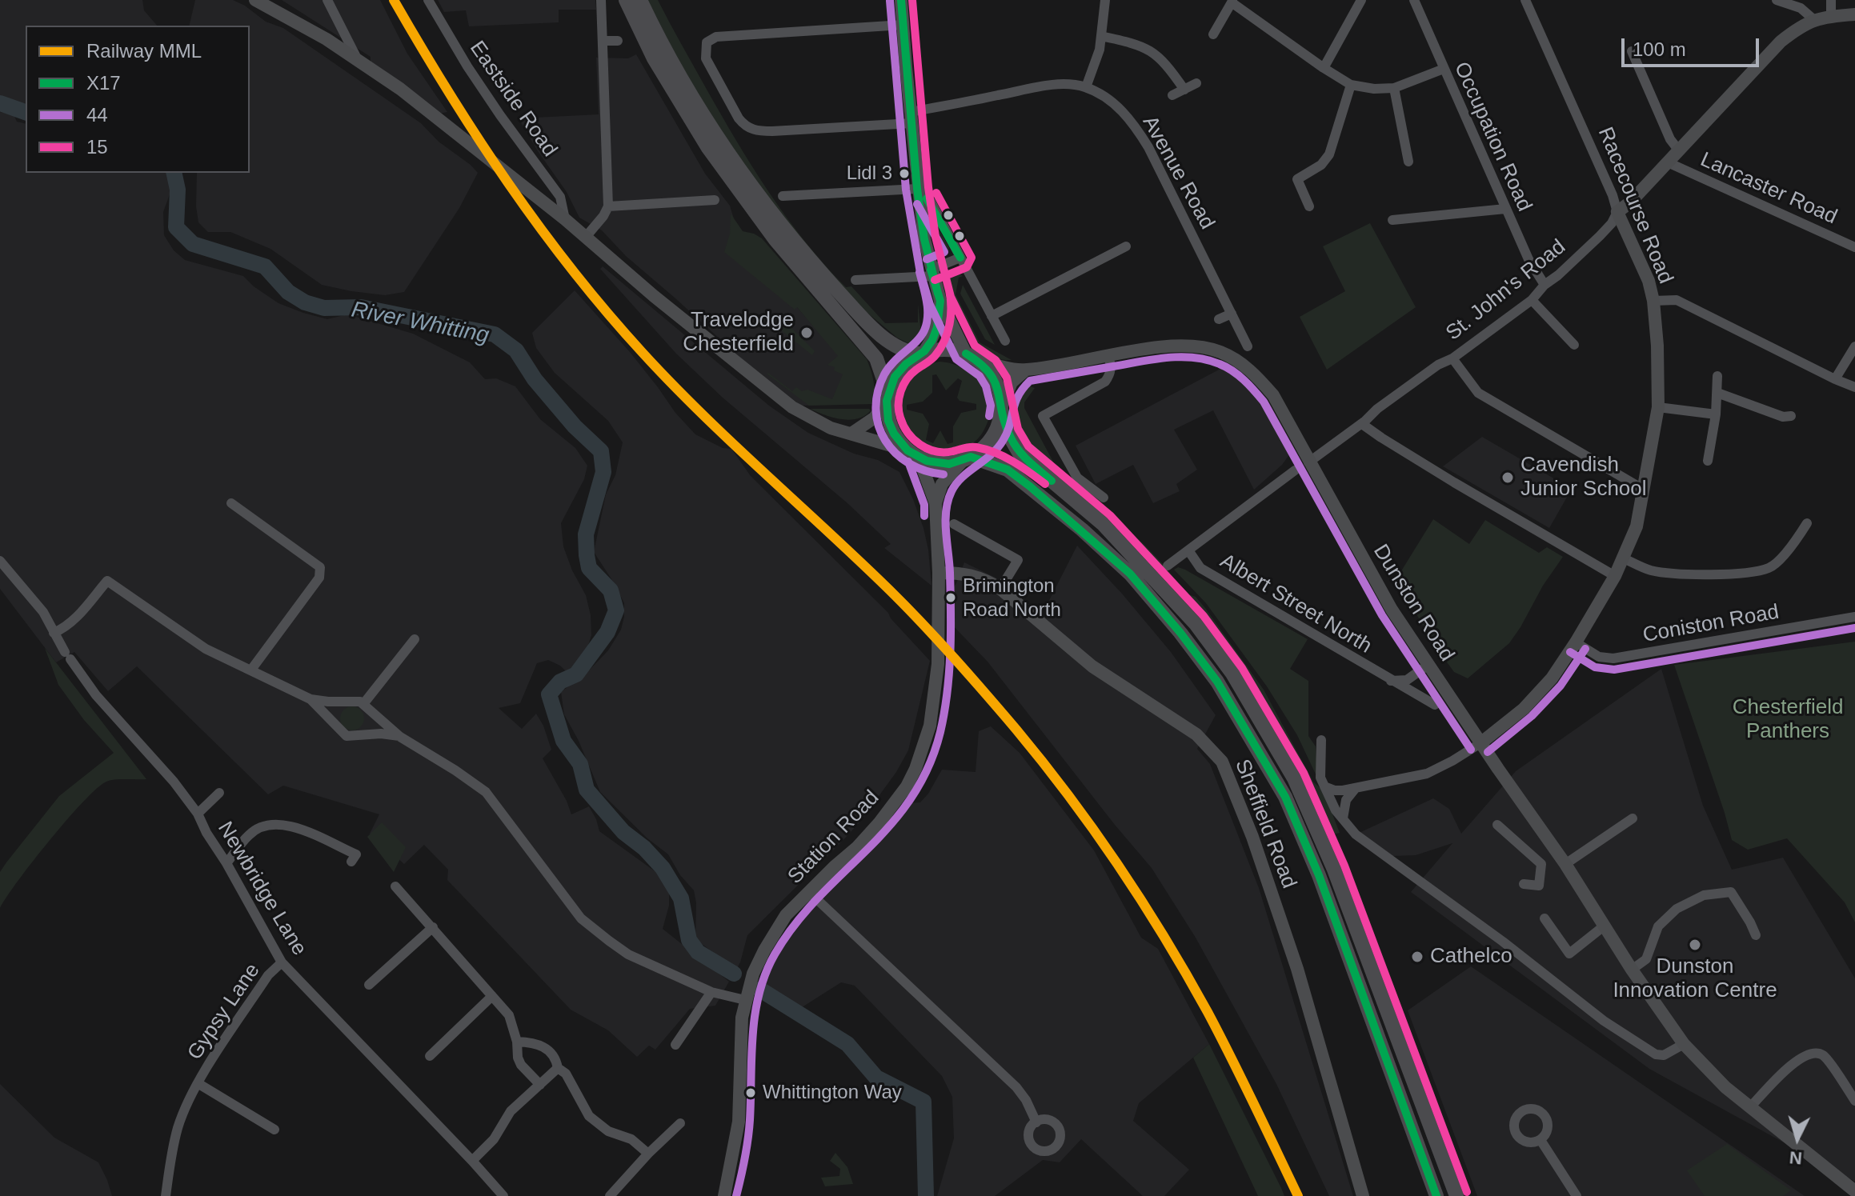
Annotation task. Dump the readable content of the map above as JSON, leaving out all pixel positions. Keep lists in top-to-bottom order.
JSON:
{
  "streets": {
    "main road": [
      "Racecourse Road",
      "St. John's Road",
      "Dunston Road",
      "Sheffield Road",
      "Station Road"
    ],
    "street": [
      "Eastside Road",
      "Occupation Road",
      "Avenue Road",
      "Lancaster Road",
      "Albert Street North",
      "Coniston Road",
      "Newbridge Lane",
      "Gypsy Lane"
    ]
  },
  "crossings": [
    ["Occupation Road", "St. John's Road"],
    ["Lancaster Road", "St. John's Road"],
    ["Racecourse Road", "St. John's Road"],
    ["Racecourse Road", "Dunston Road"],
    ["Racecourse Road", "Coniston Road"],
    ["St. John's Road", "Dunston Road"],
    ["Dunston Road", "Station Road"],
    ["Sheffield Road", "Station Road"],
    ["Newbridge Lane", "Gypsy Lane"]
  ],
  "water": ["River Whitting"],
  "parks": ["Chesterfield Panthers"],
  "places": [
    "Lidl 3",
    "Travelodge Chesterfield",
    "Cavendish Junior School",
    "Brimington Road North",
    "Dunston Innovation Centre",
    "Cathelco",
    "Whittington Way"
  ],
  "lines": [
    "rail line MML",
    "transit line X17",
    "transit line 15",
    "transit line 44"
  ],
  "legend": [
    "Railway MML",
    "X17",
    "44",
    "15"
  ],
  "scale_bar": "100 m",
  "north": "bottom"
}
